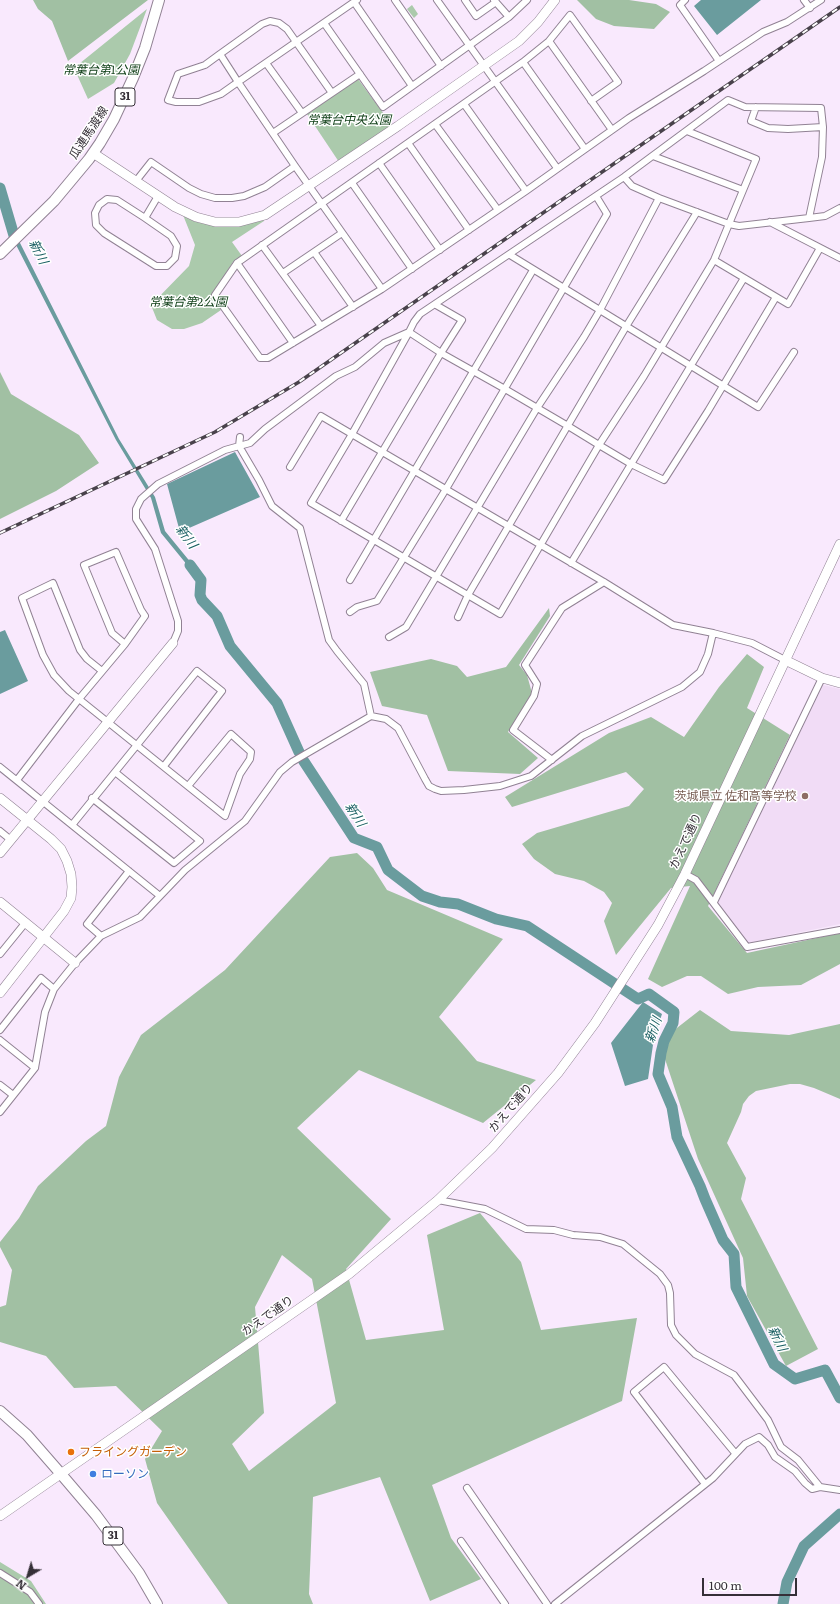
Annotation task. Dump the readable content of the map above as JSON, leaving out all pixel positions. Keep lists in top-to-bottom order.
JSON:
{
  "streets": {
    "main road": ["31", "瓜連馬渡線"],
    "street": ["かえで通り"]
  },
  "crossings": [
    ["31", "かえで通り"]
  ],
  "water": ["新川"],
  "parks": ["常葉台第1公園", "常葉台中央公園", "常葉台第2公園"],
  "places": ["茨城県立 佐和高等学校", "フライングガーデン", "ローソン"],
  "scale_bar": "100 m",
  "north": "bottom left"
}
